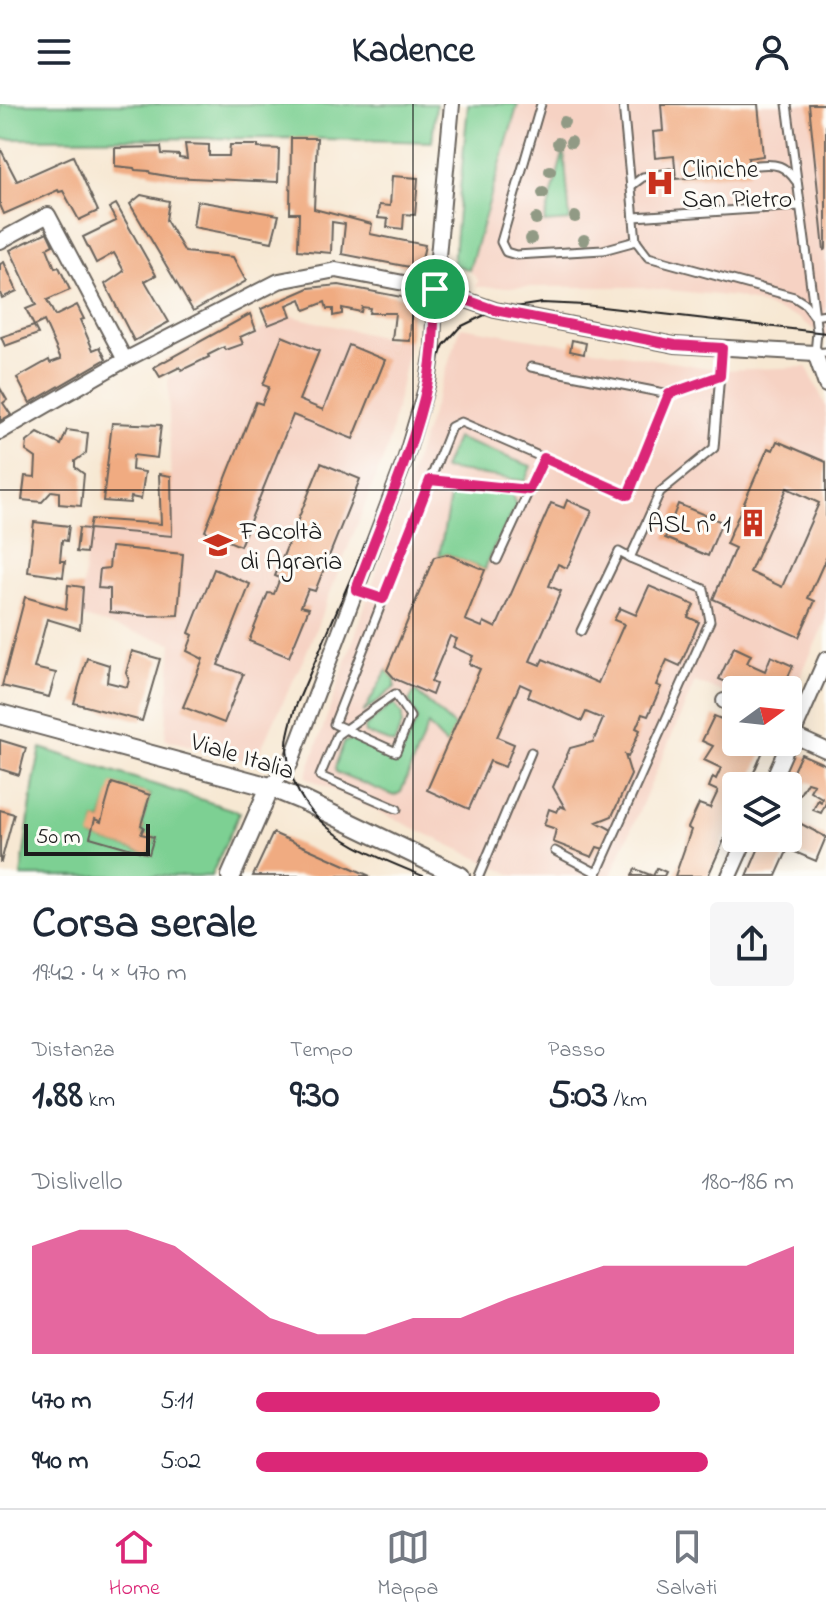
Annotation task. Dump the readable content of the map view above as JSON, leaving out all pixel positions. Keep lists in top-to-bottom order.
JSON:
{
  "streets": {
    "street": ["Viale Italia"]
  },
  "places": {
    "hospital": ["Cliniche San Pietro"],
    "building": ["ASL n° 1"],
    "school or university": ["Facoltà di Agraria"]
  },
  "scale_bar": "50 m",
  "north": "right",
  "page": {
    "header": "Kadence",
    "scale": "50 m",
    "heading": ["Corsa serale", "19:42 · 4 × 470 m"],
    "stats": [
      ["Distanza", "1.88 km"],
      ["Tempo", "9:30"],
      ["Passo", "5:03 /km"]
    ],
    "chart": ["Dislivello", "180–186 m"],
    "list": [
      {
        "name": "470 m",
        "note": "5:11"
      },
      {
        "name": "940 m",
        "note": "5:02"
      }
    ],
    "tabs": ["Home", "Mappa", "Salvati"]
  }
}
